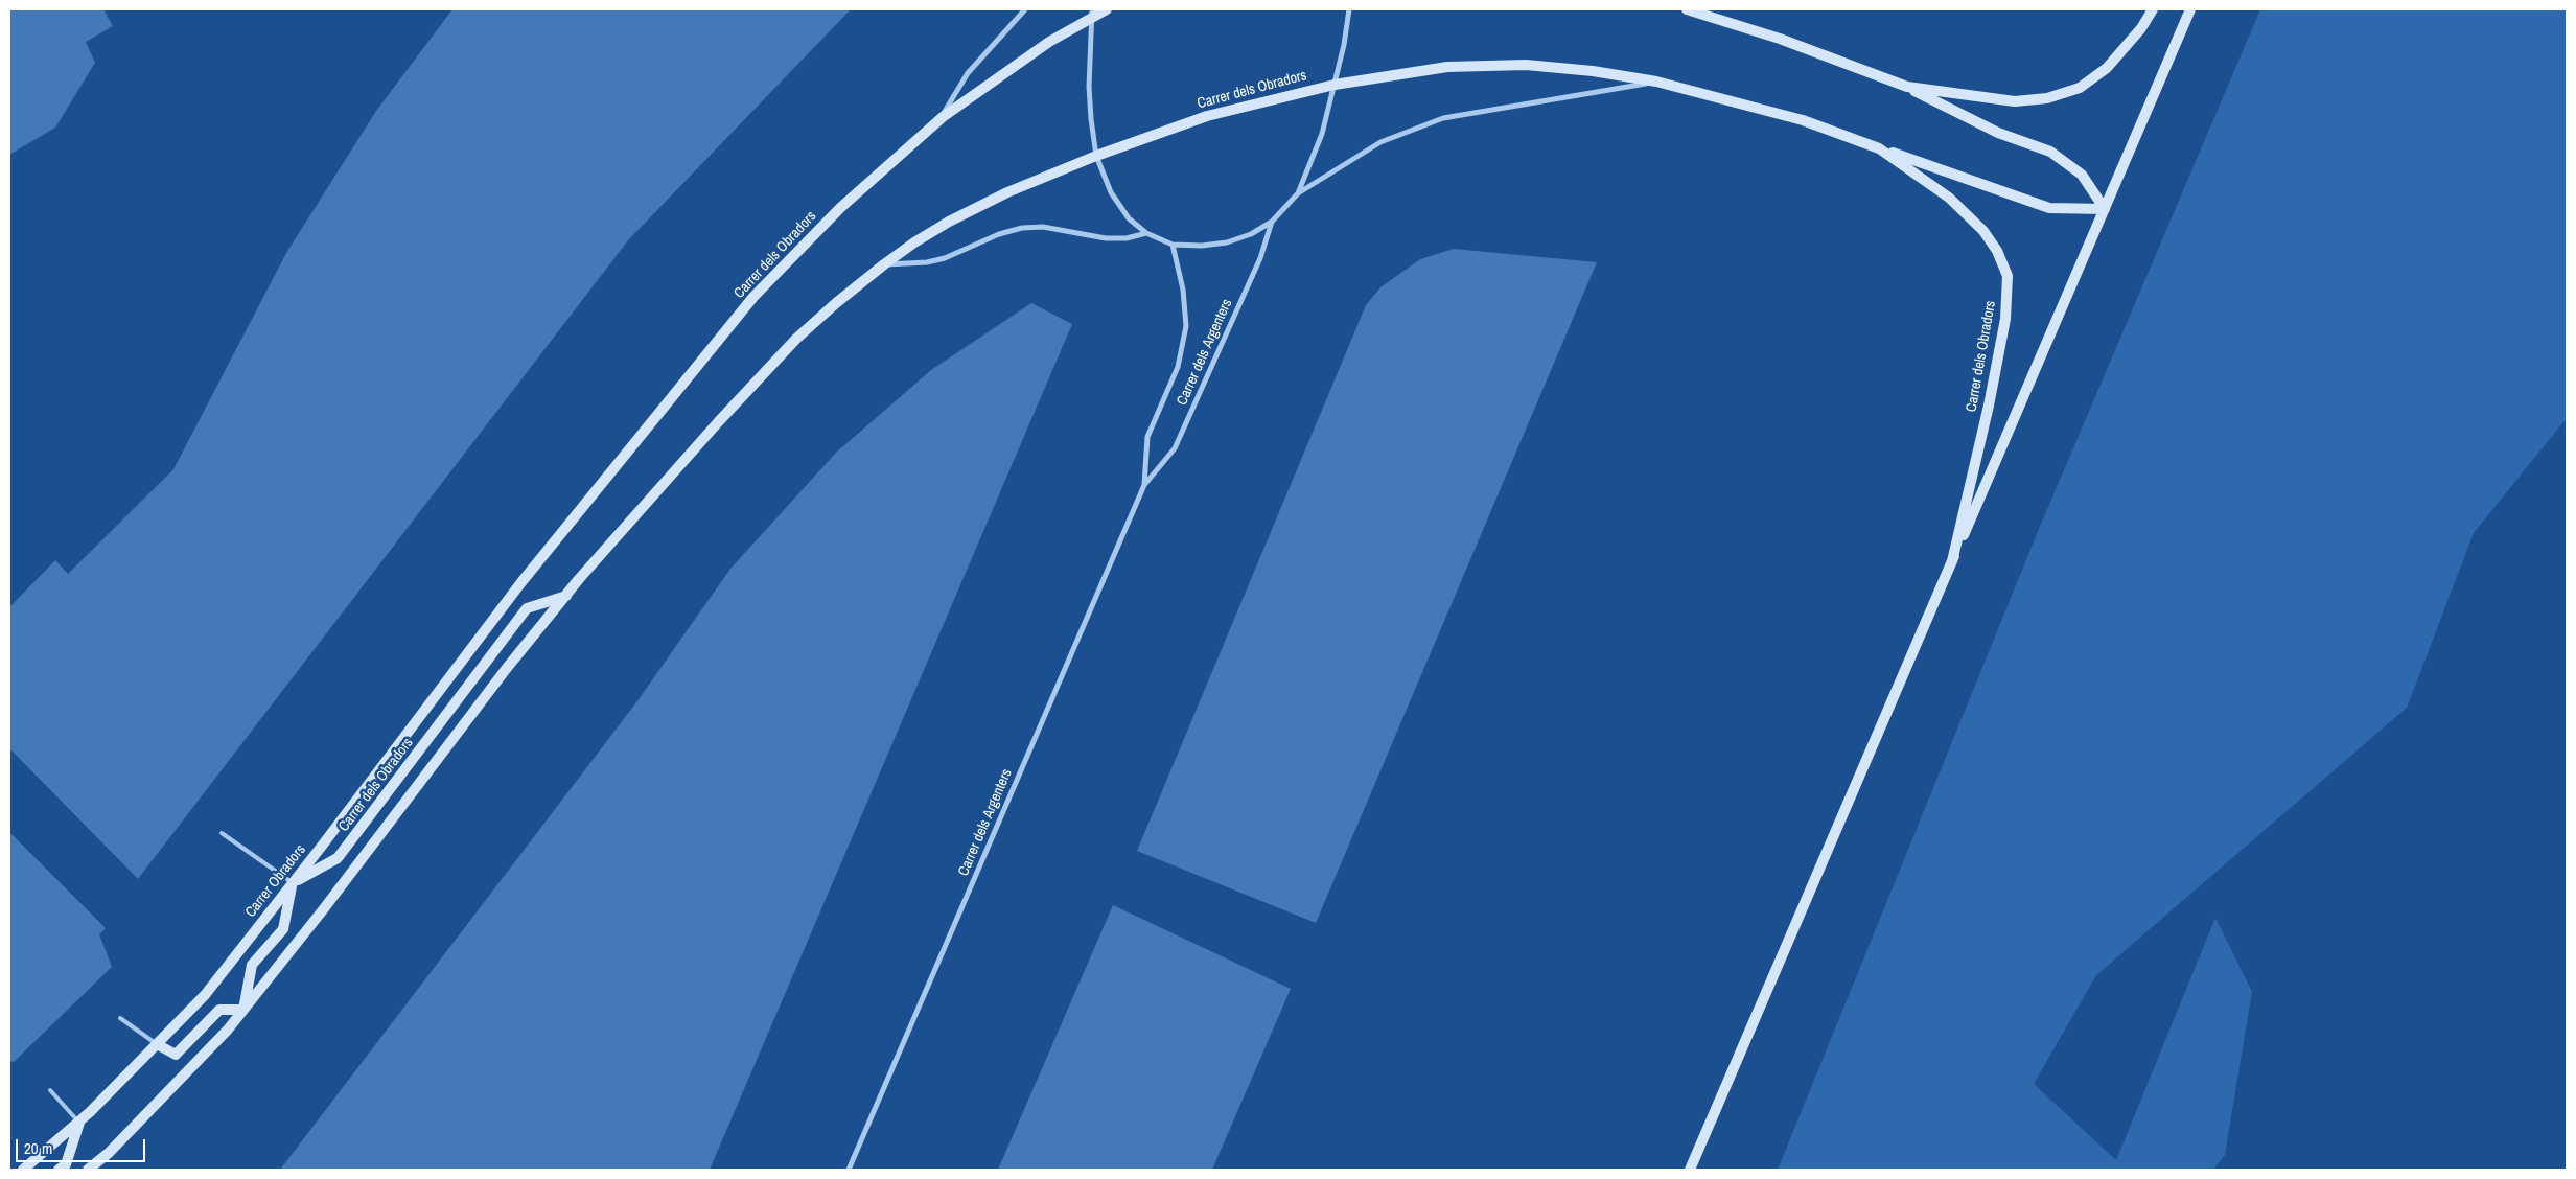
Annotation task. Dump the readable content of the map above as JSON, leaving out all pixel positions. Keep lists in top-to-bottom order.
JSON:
{
  "streets": {
    "street": ["Carrer dels Obradors", "Carrer dels Argenters", "Carrer Obradors"]
  },
  "crossings": [
    ["Carrer dels Obradors", "Carrer Obradors"]
  ],
  "scale_bar": "20 m"
}
